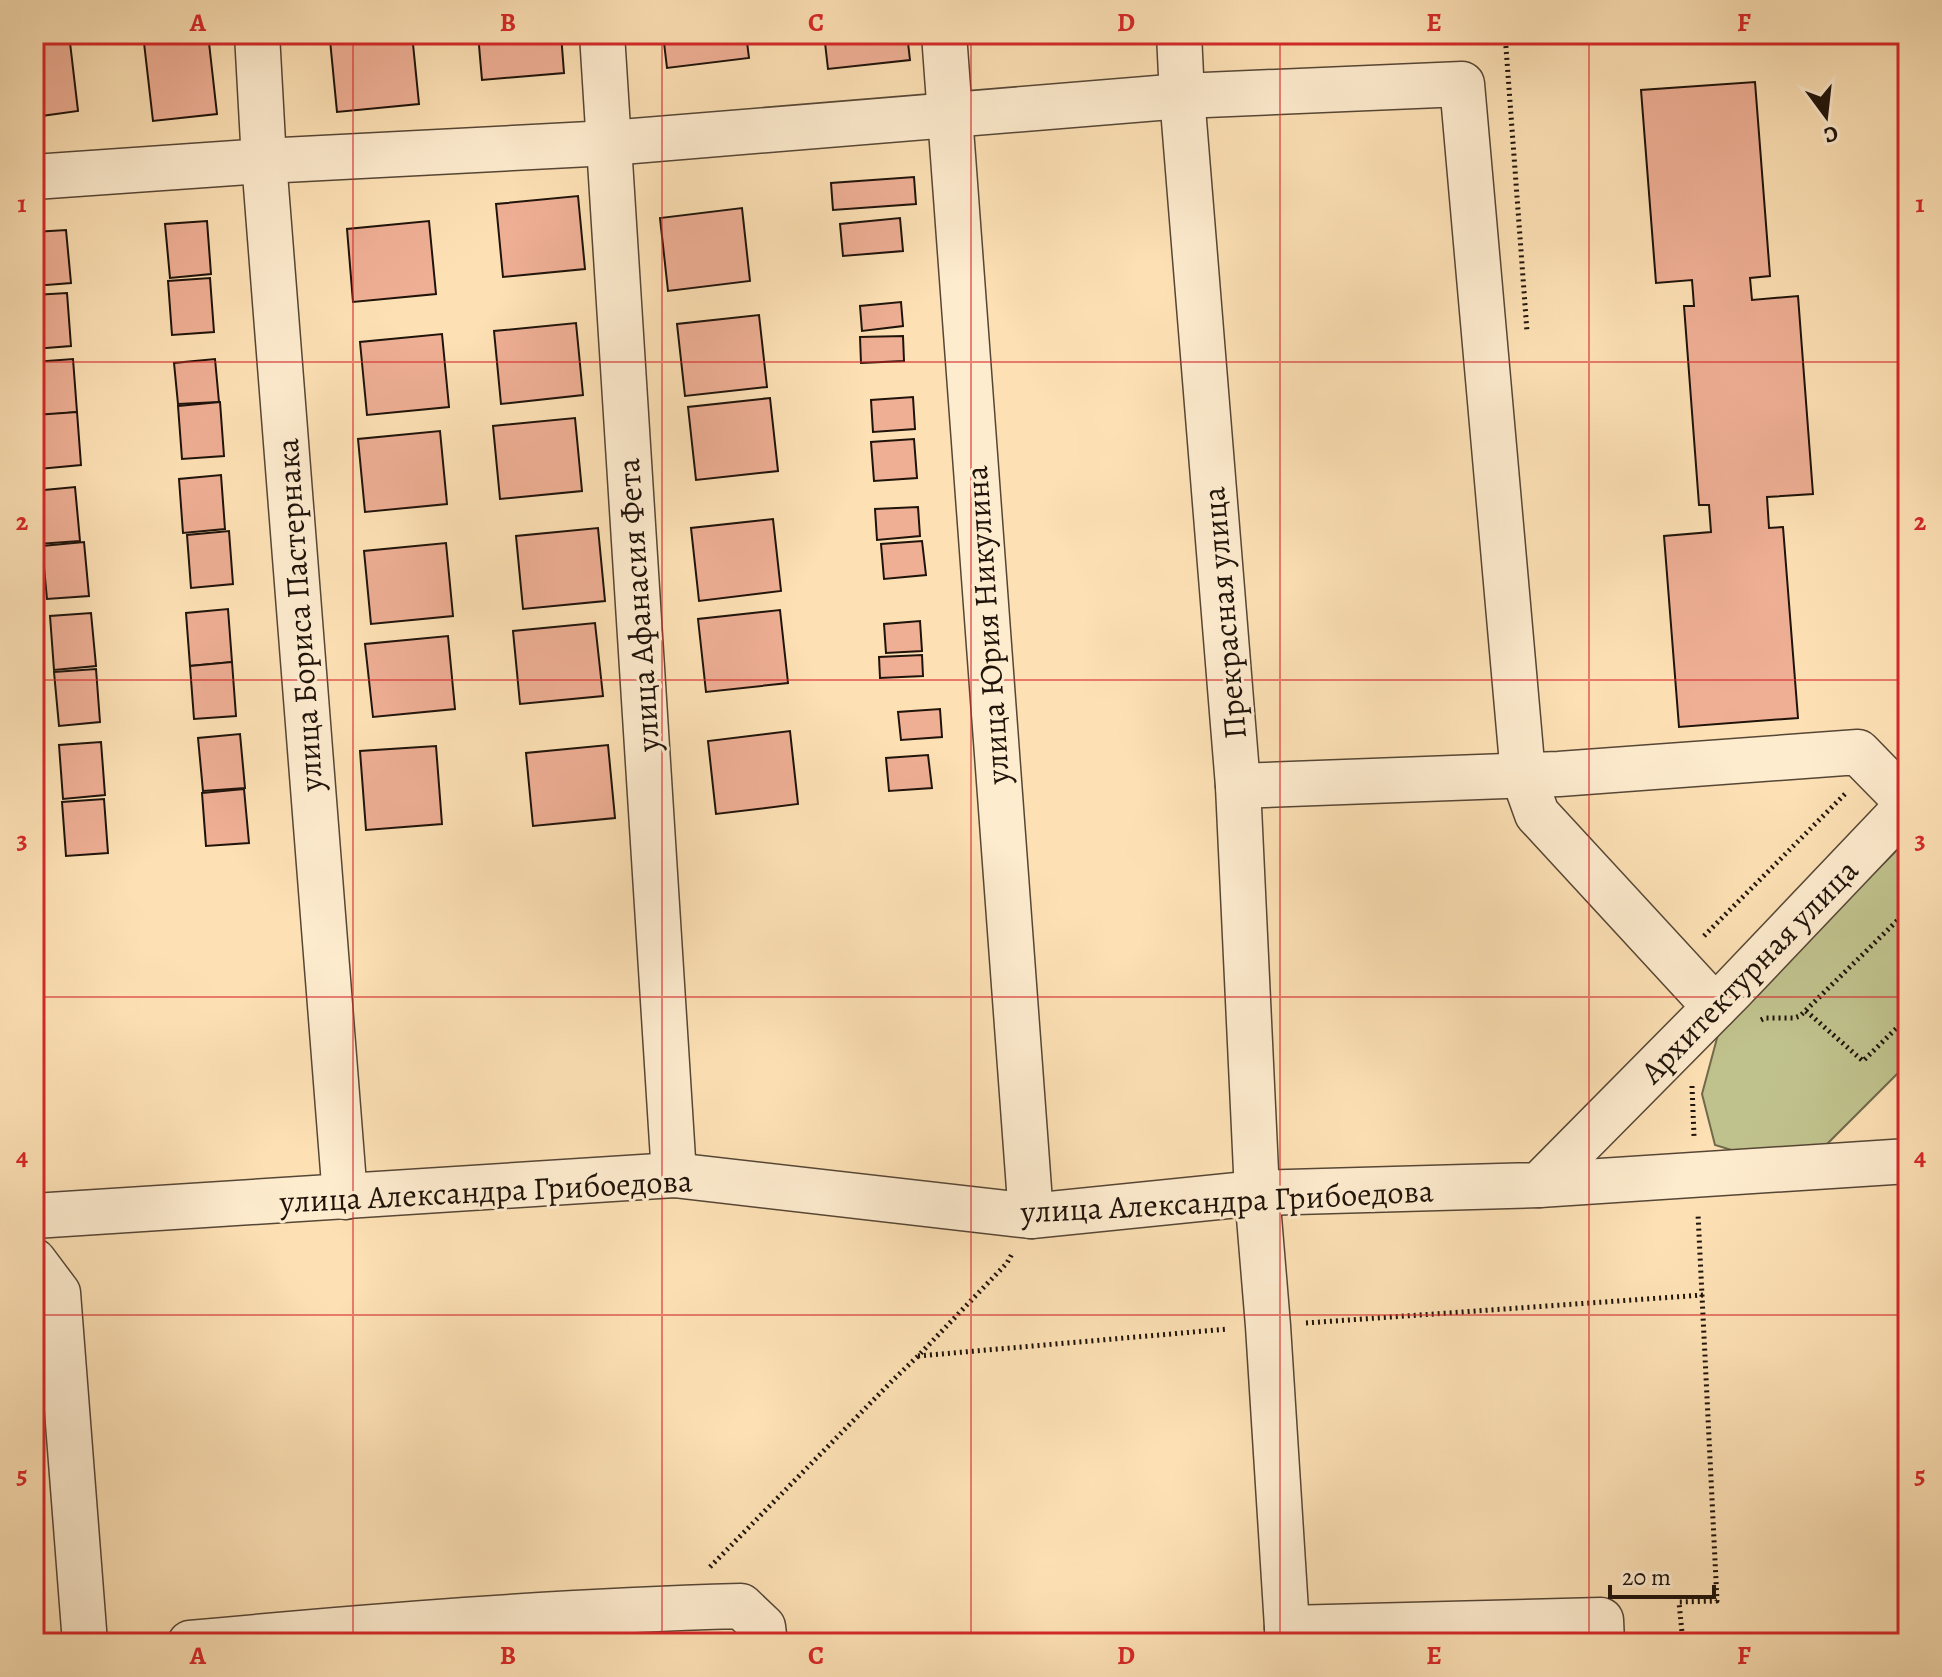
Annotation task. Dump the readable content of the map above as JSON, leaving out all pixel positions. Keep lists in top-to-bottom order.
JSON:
{
  "streets": {
    "street": [
      "улица Афанасия Фета",
      "Прекрасная улица",
      "улица Бориса Пастернака",
      "улица Юрия Никулина",
      "Архитектурная улица",
      "улица Александра Грибоедова"
    ]
  },
  "crossings": [
    ["улица Афанасия Фета", "улица Александра Грибоедова"],
    ["Прекрасная улица", "улица Александра Грибоедова"],
    ["улица Бориса Пастернака", "улица Александра Грибоедова"],
    ["улица Юрия Никулина", "улица Александра Грибоедова"],
    ["Архитектурная улица", "улица Александра Грибоедова"]
  ],
  "scale_bar": "20 m",
  "north": "bottom",
  "grid": {
    "columns": [
      "A",
      "B",
      "C",
      "D",
      "E",
      "F"
    ],
    "rows": [
      "1",
      "2",
      "3",
      "4",
      "5"
    ]
  }
}
